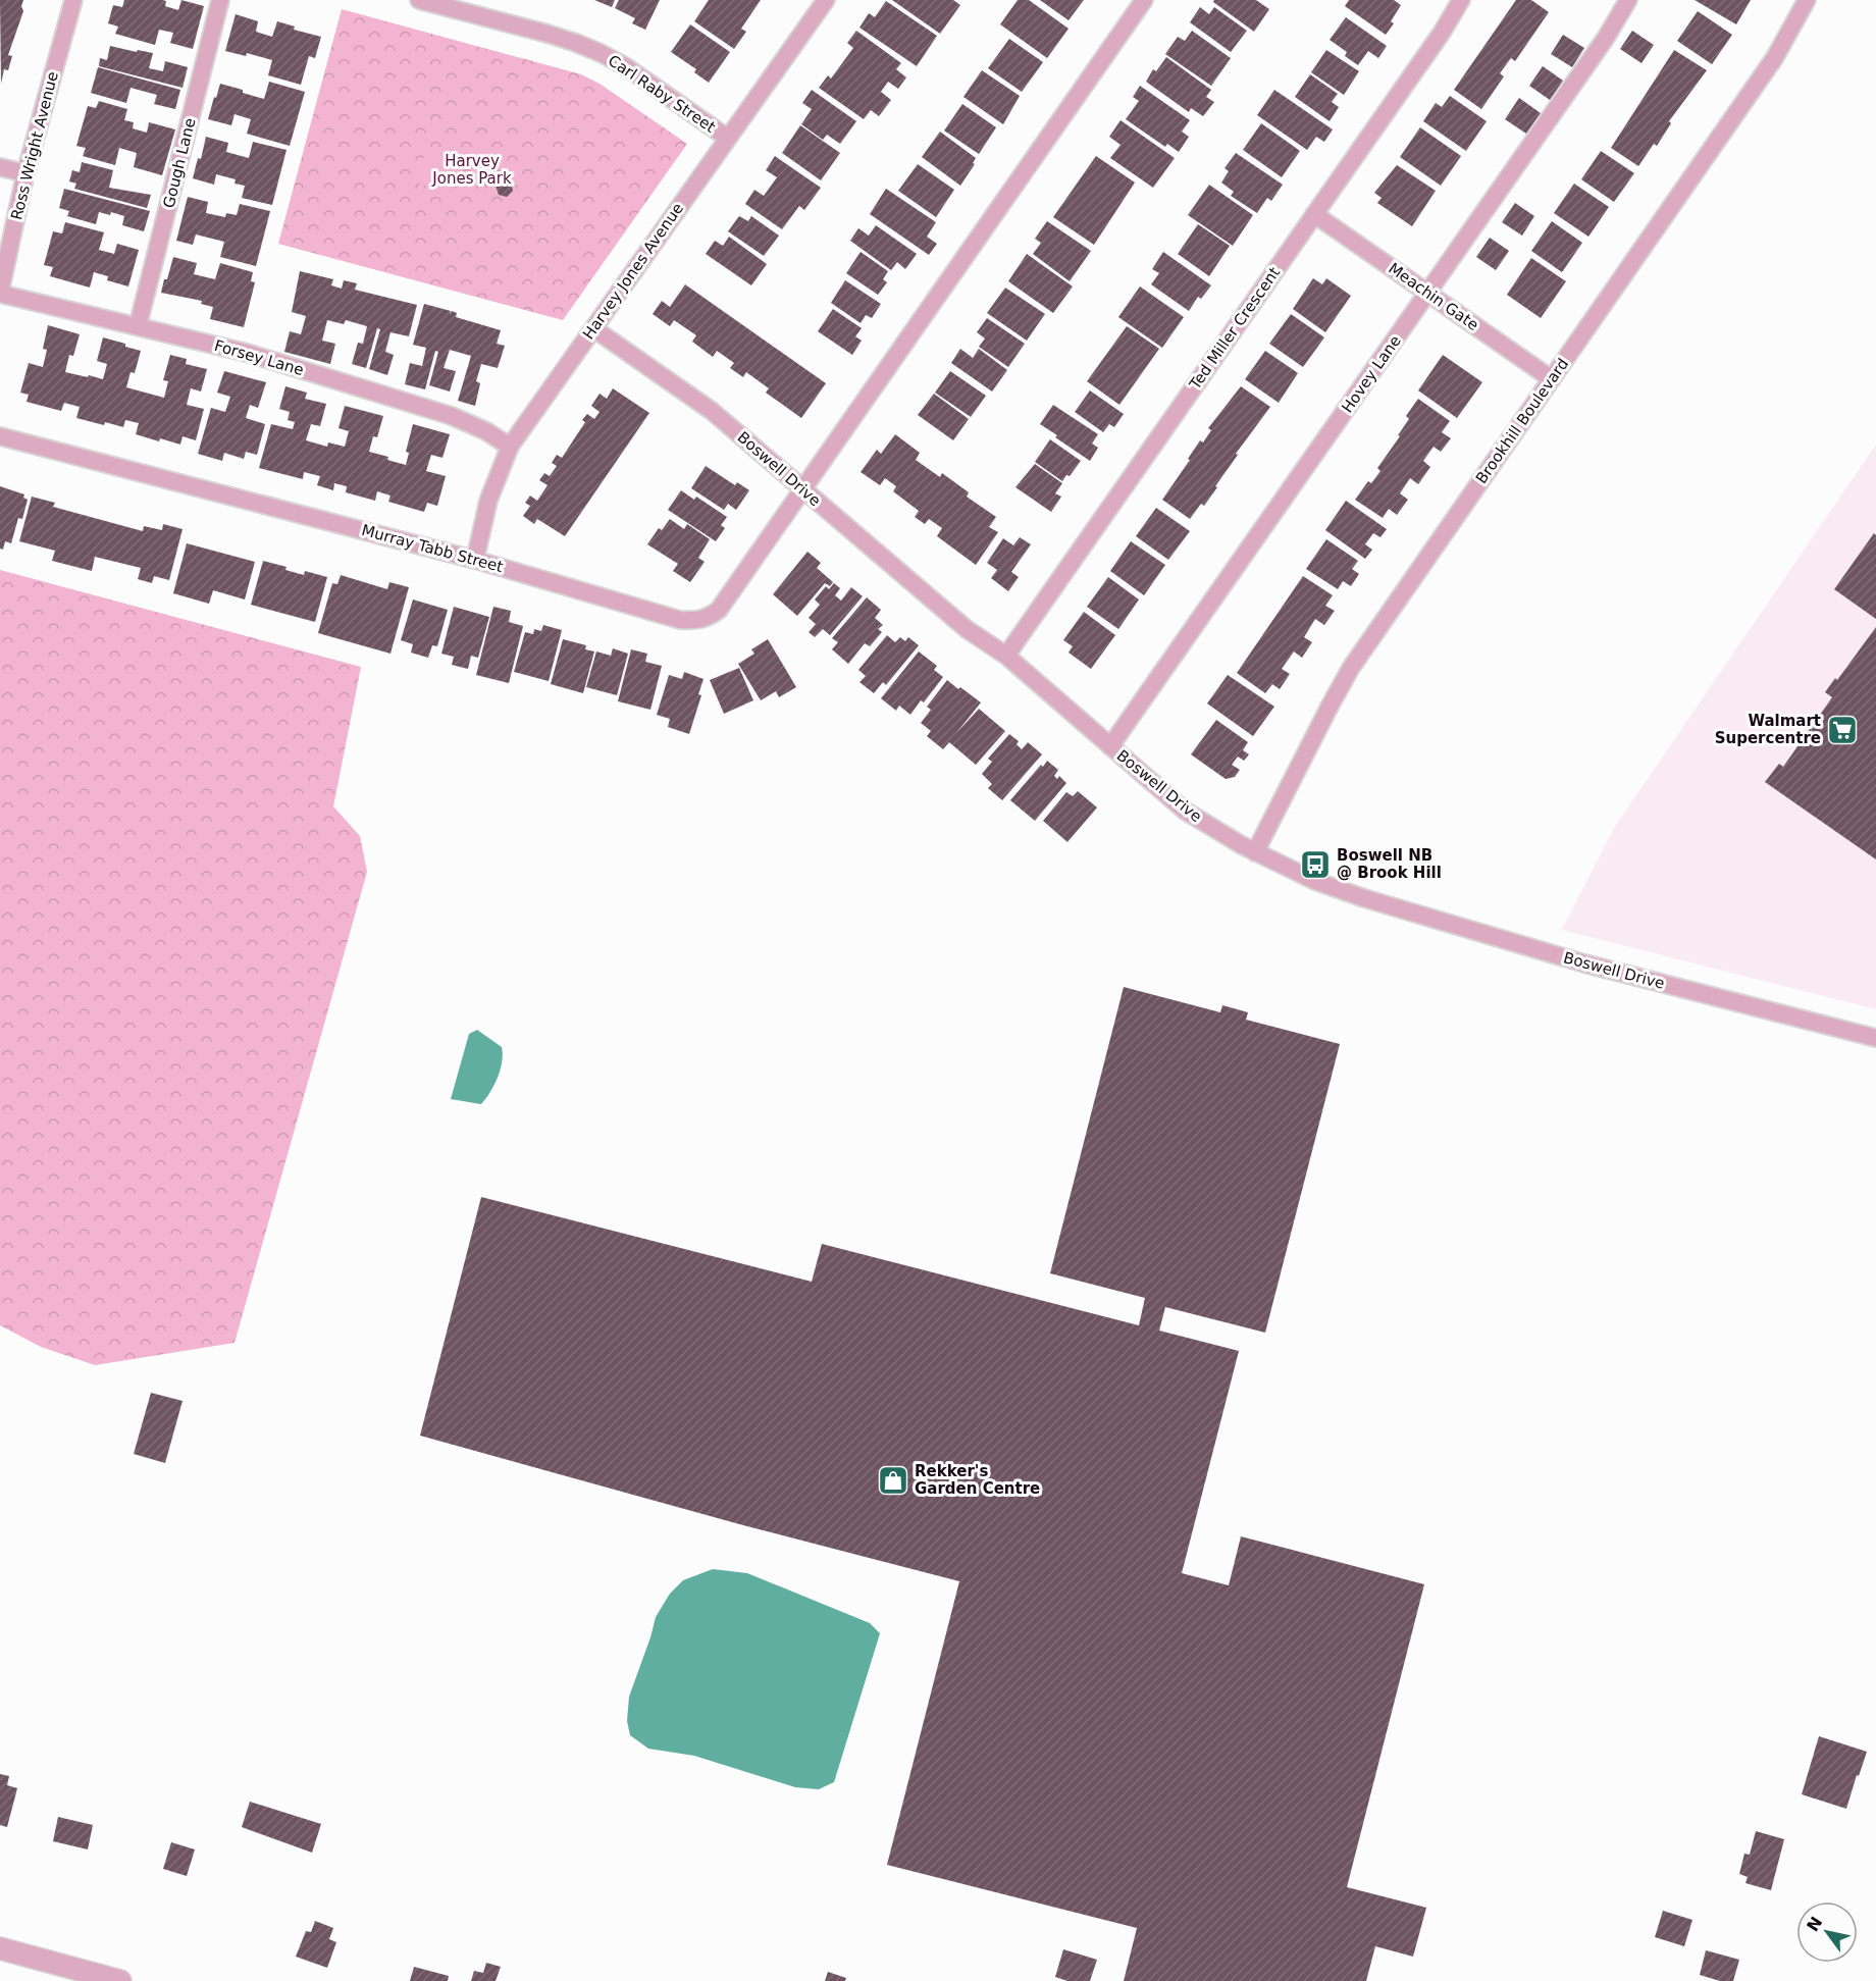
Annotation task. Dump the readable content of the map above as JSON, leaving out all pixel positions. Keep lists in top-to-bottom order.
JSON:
{
  "streets": {
    "street": [
      "Carl Raby Street",
      "Ross Wright Avenue",
      "Gough Lane",
      "Harvey Jones Avenue",
      "Meachin Gate",
      "Ted Miller Crescent",
      "Forsey Lane",
      "Hovey Lane",
      "Brookhill Boulevard",
      "Boswell Drive",
      "Murray Tabb Street"
    ]
  },
  "crossings": [
    ["Carl Raby Street", "Harvey Jones Avenue"],
    ["Ross Wright Avenue", "Forsey Lane"],
    ["Gough Lane", "Forsey Lane"],
    ["Harvey Jones Avenue", "Forsey Lane"],
    ["Harvey Jones Avenue", "Boswell Drive"],
    ["Harvey Jones Avenue", "Murray Tabb Street"],
    ["Meachin Gate", "Ted Miller Crescent"],
    ["Meachin Gate", "Hovey Lane"],
    ["Meachin Gate", "Brookhill Boulevard"],
    ["Ted Miller Crescent", "Boswell Drive"],
    ["Hovey Lane", "Boswell Drive"],
    ["Brookhill Boulevard", "Boswell Drive"],
    ["Boswell Drive", "Murray Tabb Street"]
  ],
  "parks": ["Harvey Jones Park"],
  "places": {
    "supermarket": ["Walmart Supercentre"],
    "bus stop": ["Boswell NB @ Brook Hill"],
    "shop": ["Rekker's Garden Centre"]
  },
  "north": "top left"
}
